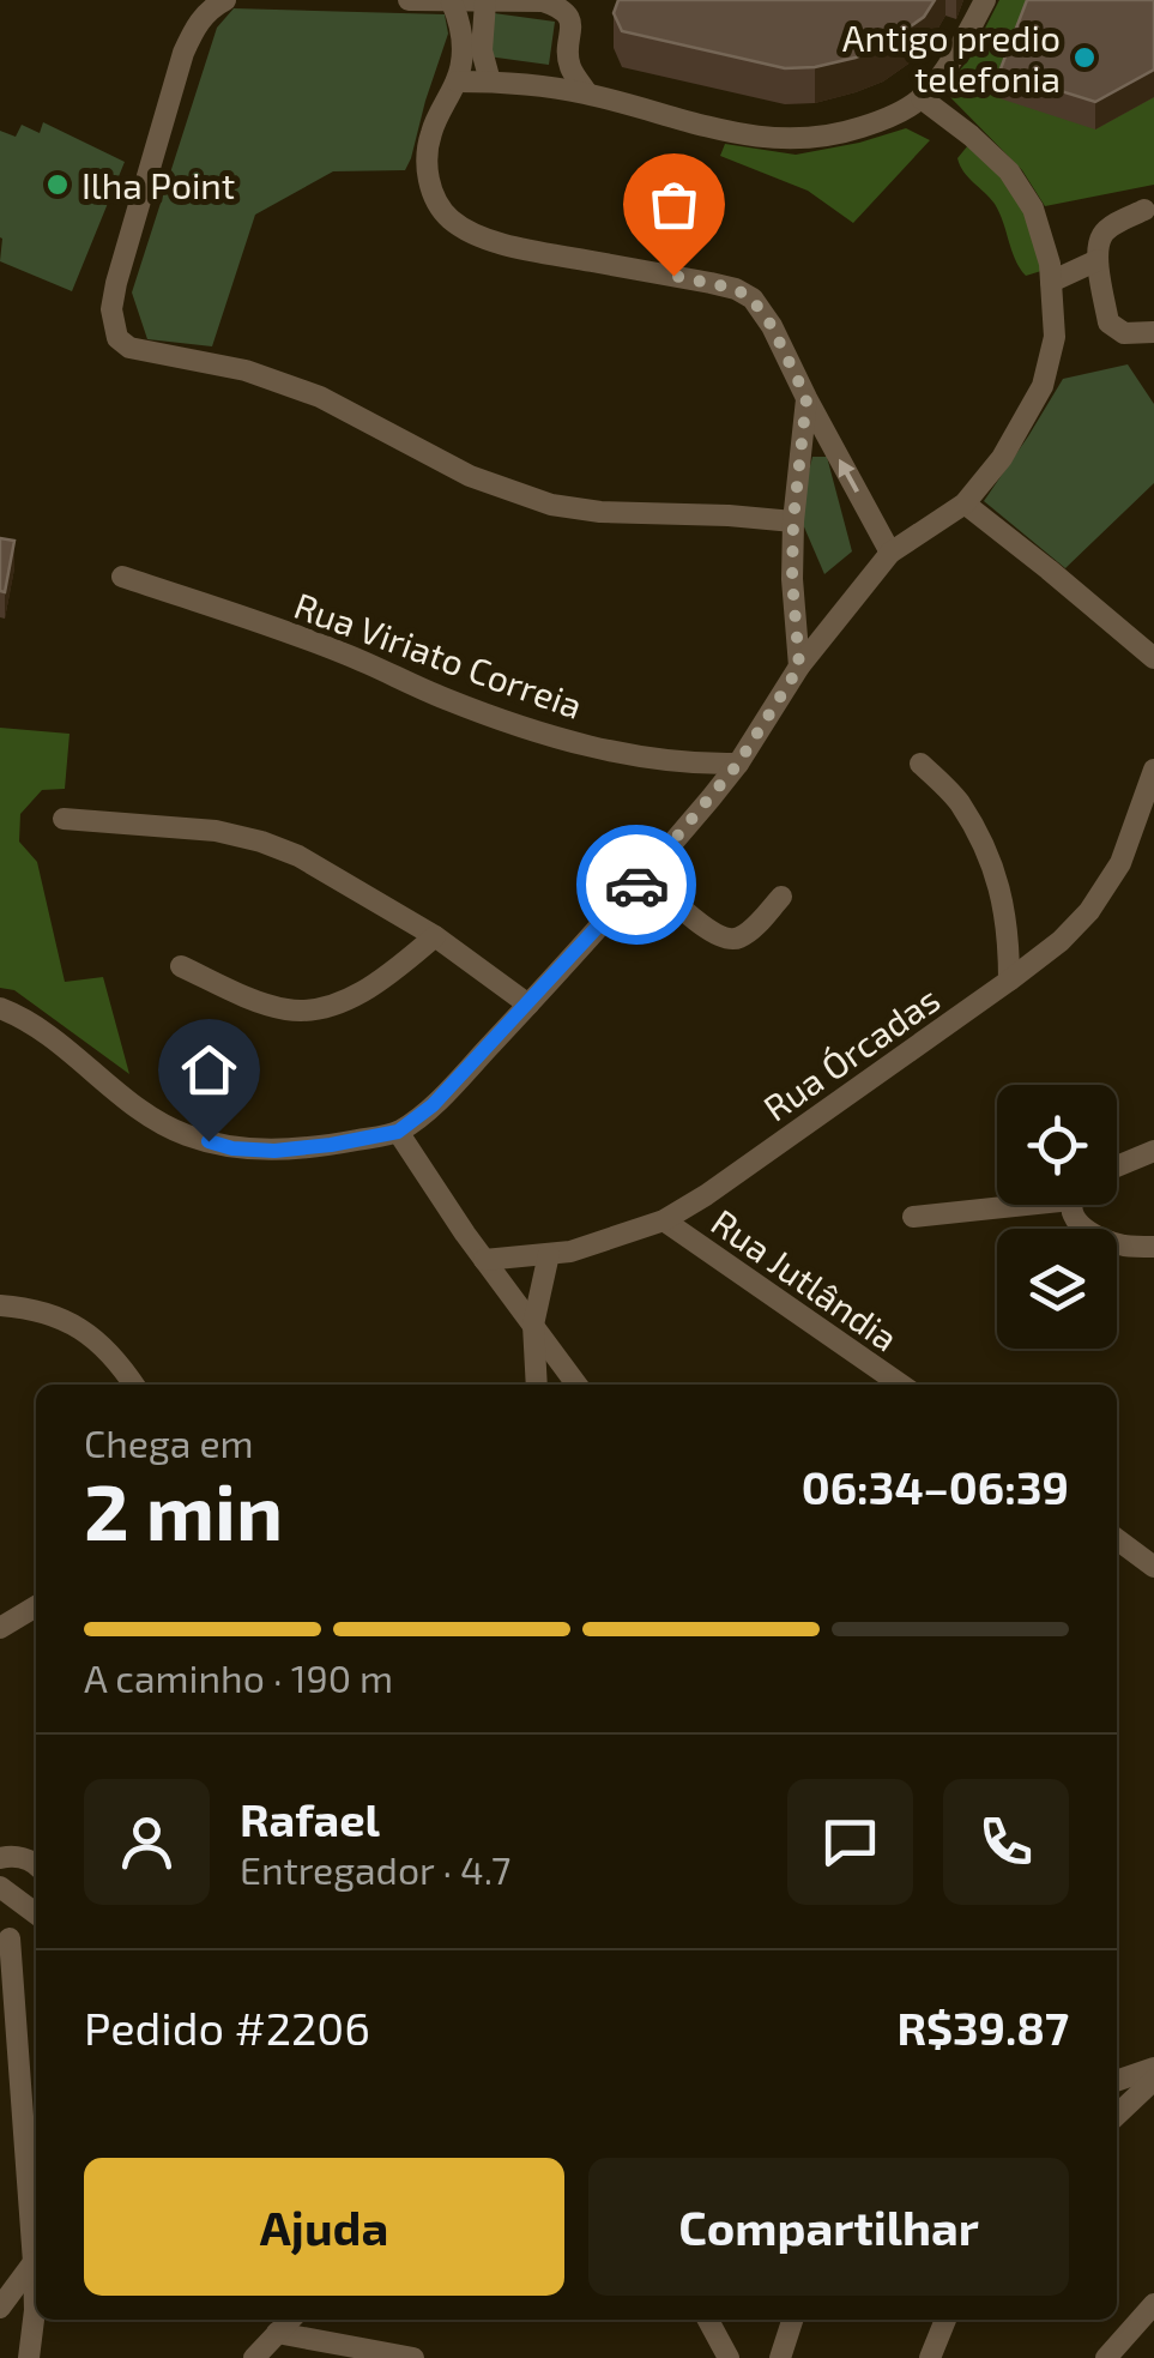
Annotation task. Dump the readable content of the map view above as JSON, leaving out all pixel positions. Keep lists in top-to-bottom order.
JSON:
{
  "streets": {
    "street": ["Rua Viriato Correia", "Rua Órcadas", "Rua Jutlândia"]
  },
  "crossings": [
    ["Rua Órcadas", "Rua Jutlândia"]
  ],
  "places": ["Antigo predio telefonia", "Ilha Point"],
  "page": {
    "heading": ["2 min", "Chega em", "06:34–06:39"],
    "panel": [
      "Rafael",
      "Entregador · 4.7",
      "Pedido #2206",
      "R$39.87"
    ],
    "bar": "A caminho · 190 m",
    "buttons": ["Ajuda", "Compartilhar"]
  }
}
